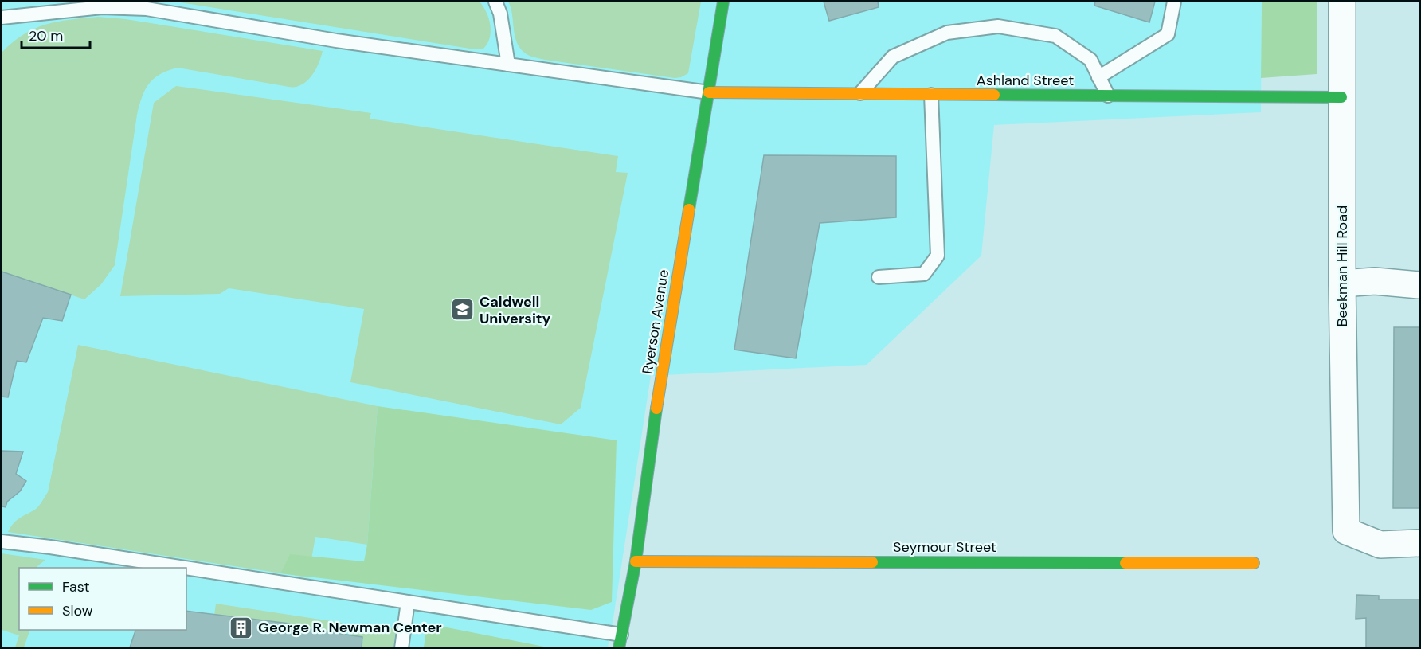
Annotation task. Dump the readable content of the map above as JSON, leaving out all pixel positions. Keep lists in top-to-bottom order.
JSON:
{
  "streets": {
    "street": [
      "Ashland Street",
      "Beekman Hill Road",
      "Ryerson Avenue",
      "Seymour Street"
    ]
  },
  "crossings": [
    ["Ashland Street", "Beekman Hill Road"],
    ["Ashland Street", "Ryerson Avenue"],
    ["Ryerson Avenue", "Seymour Street"]
  ],
  "places": {
    "school or university": ["Caldwell University"],
    "building": ["George R. Newman Center"]
  },
  "legend": ["Fast", "Slow"],
  "scale_bar": "20 m"
}
